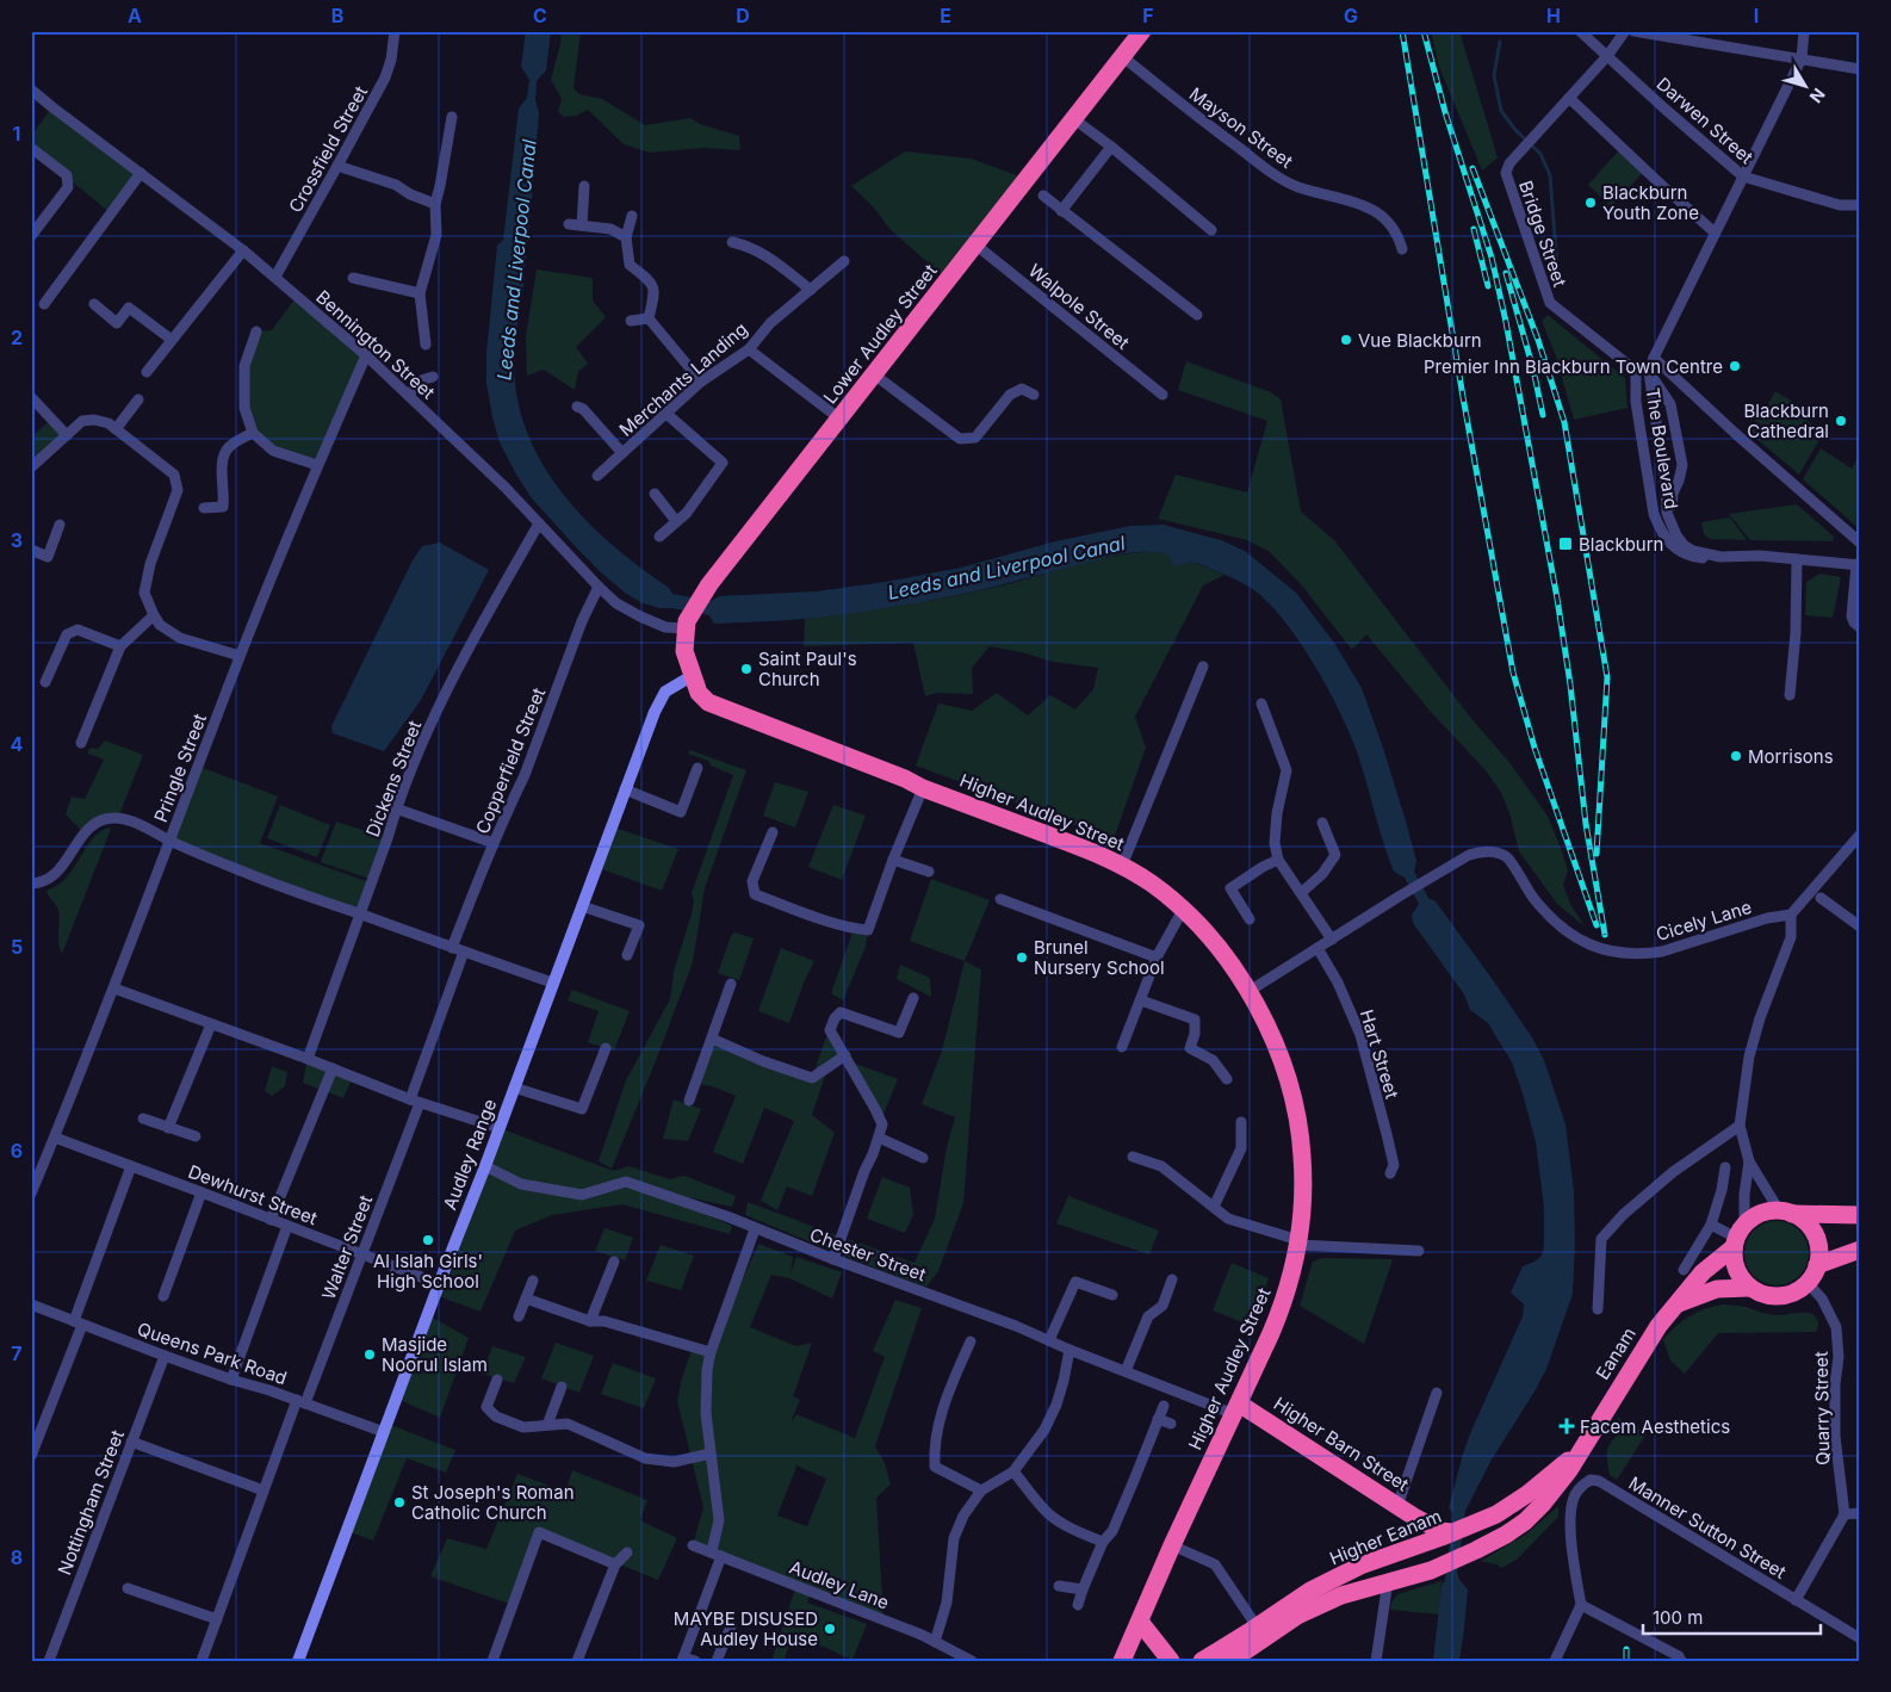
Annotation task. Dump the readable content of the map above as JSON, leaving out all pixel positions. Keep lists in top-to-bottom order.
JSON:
{
  "streets": {
    "highway": [
      "Lower Audley Street",
      "Higher Audley Street",
      "Eanam",
      "Higher Barn Street",
      "Higher Eanam"
    ],
    "street": [
      "Darwen Street",
      "Mayson Street",
      "Crossfield Street",
      "Bridge Street",
      "Walpole Street",
      "Bennington Street",
      "Merchants Landing",
      "The Boulevard",
      "Copperfield Street",
      "Pringle Street",
      "Dickens Street",
      "Cicely Lane",
      "Hart Street",
      "Audley Range",
      "Dewhurst Street",
      "Walter Street",
      "Chester Street",
      "Queens Park Road",
      "Quarry Street",
      "Nottingham Street",
      "Manner Sutton Street",
      "Audley Lane"
    ]
  },
  "crossings": [
    ["Mayson Street", "Lower Audley Street"],
    ["Crossfield Street", "Bennington Street"],
    ["Bridge Street", "The Boulevard"],
    ["Walpole Street", "Lower Audley Street"],
    ["Lower Audley Street", "Bennington Street"],
    ["Bennington Street", "Copperfield Street"],
    ["Bennington Street", "Pringle Street"],
    ["Bennington Street", "Dickens Street"],
    ["Pringle Street", "Dewhurst Street"],
    ["Higher Audley Street", "Audley Range"],
    ["Higher Audley Street", "Chester Street"],
    ["Higher Audley Street", "Higher Barn Street"],
    ["Audley Range", "Dewhurst Street"],
    ["Audley Range", "Chester Street"],
    ["Audley Range", "Queens Park Road"],
    ["Dewhurst Street", "Walter Street"],
    ["Walter Street", "Queens Park Road"],
    ["Chester Street", "Higher Barn Street"],
    ["Queens Park Road", "Nottingham Street"],
    ["Eanam", "Quarry Street"],
    ["Eanam", "Higher Eanam"],
    ["Higher Barn Street", "Higher Eanam"]
  ],
  "water": ["Leeds and Liverpool Canal"],
  "places": {
    "other": [
      "Blackburn Youth Zone",
      "Vue Blackburn",
      "Premier Inn Blackburn Town Centre",
      "Blackburn Cathedral",
      "Saint Paul's Church",
      "Morrisons",
      "Brunel Nursery School",
      "Al Islah Girls' High School",
      "Masjide Noorul Islam",
      "St Joseph's Roman Catholic Church",
      "MAYBE DISUSED Audley House"
    ],
    "transit": ["Blackburn"],
    "health": ["Facem Aesthetics"]
  },
  "scale_bar": "100 m",
  "north": "bottom right",
  "grid": {
    "columns": [
      "A",
      "B",
      "C",
      "D",
      "E",
      "F",
      "G",
      "H",
      "I"
    ],
    "rows": [
      "1",
      "2",
      "3",
      "4",
      "5",
      "6",
      "7",
      "8"
    ]
  }
}
